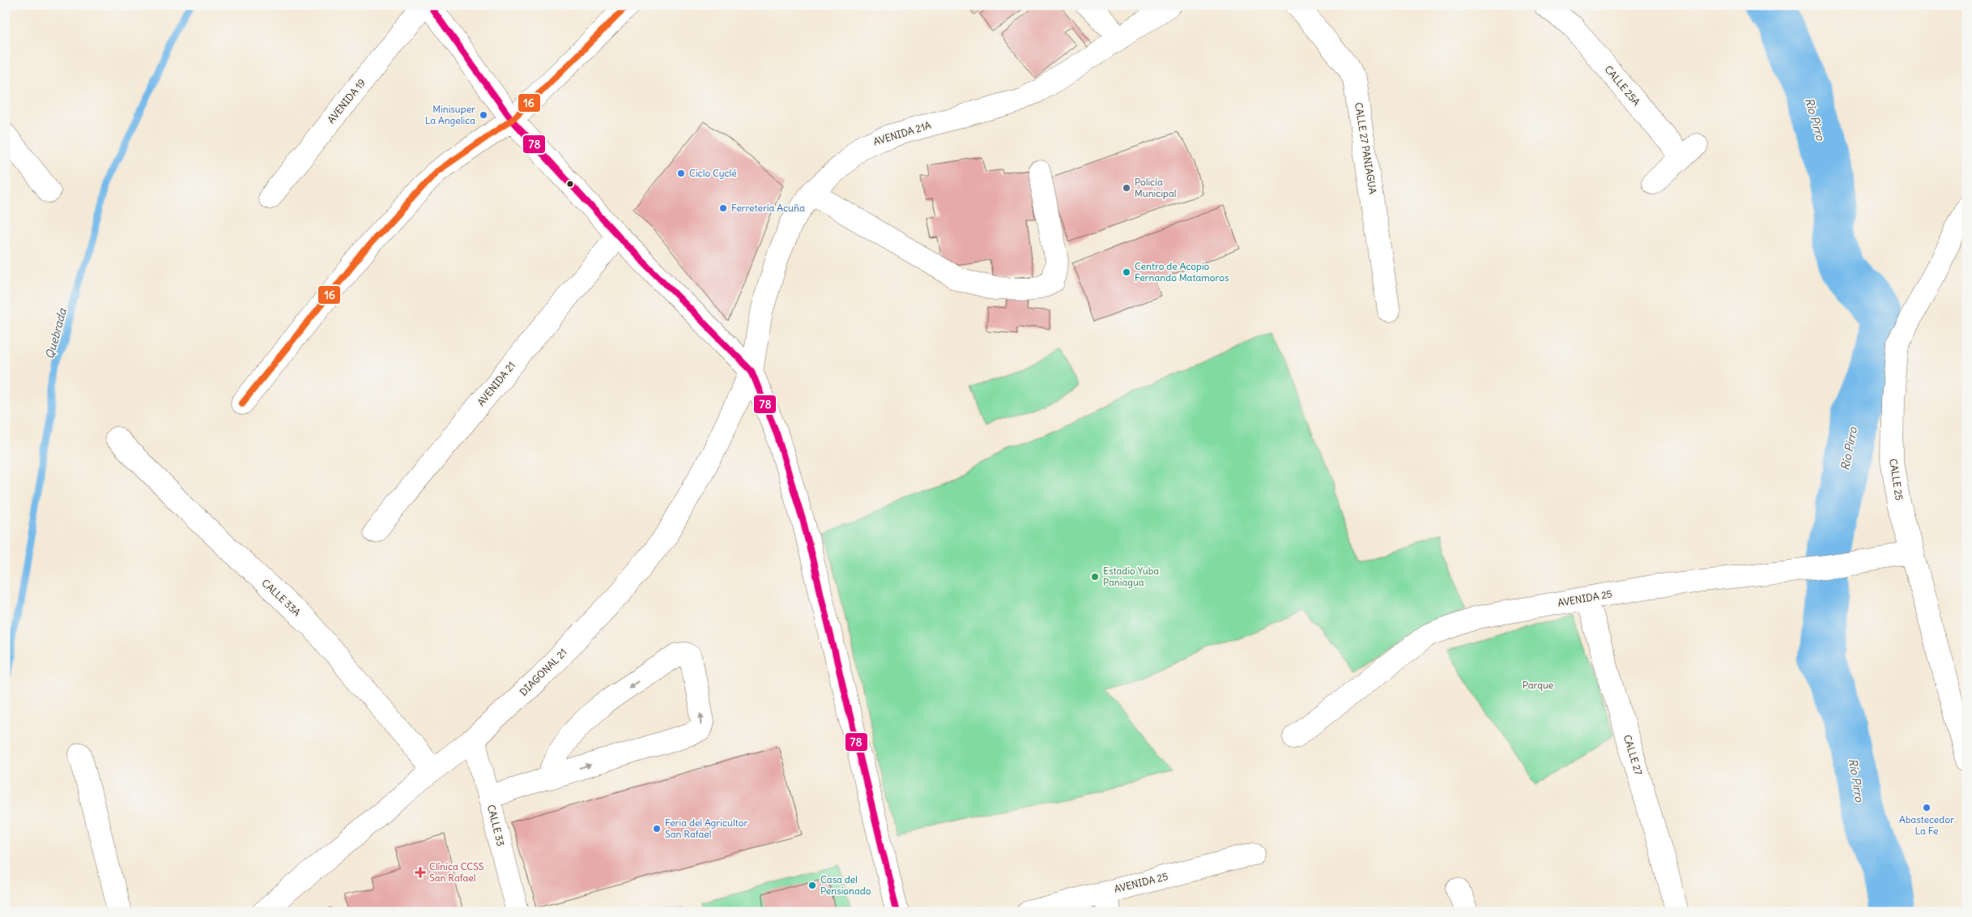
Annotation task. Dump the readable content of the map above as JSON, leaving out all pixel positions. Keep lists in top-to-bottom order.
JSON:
{
  "streets": {
    "street": [
      "CALLE 25A",
      "AVENIDA 19",
      "AVENIDA 21A",
      "CALLE 27 PANIAGUA",
      "AVENIDA 21",
      "CALLE 25",
      "CALLE 33A",
      "AVENIDA 25",
      "DIAGONAL 21",
      "CALLE 27",
      "CALLE 33"
    ]
  },
  "crossings": [
    ["AVENIDA 21A", "DIAGONAL 21"],
    ["CALLE 25", "AVENIDA 25"],
    ["CALLE 33A", "DIAGONAL 21"],
    ["AVENIDA 25", "CALLE 27"],
    ["DIAGONAL 21", "CALLE 33"]
  ],
  "water": ["Río Pirro", "Quebrada"],
  "parks": ["Parque"],
  "places": {
    "other": [
      "Minisuper La Angelica",
      "Ciclo Cyclé",
      "Policía Municipal",
      "Ferretería Acuña",
      "Centro de Acopio Fernando Matamoros",
      "Estadio Yuba Paniagua",
      "Abastecedor La Fe",
      "Feria del Agricultor San Rafael",
      "Casa del Pensionado"
    ],
    "health": ["Clínica CCSS San Rafael"]
  },
  "lines": ["transit line 78", "transit line 16"]
}
